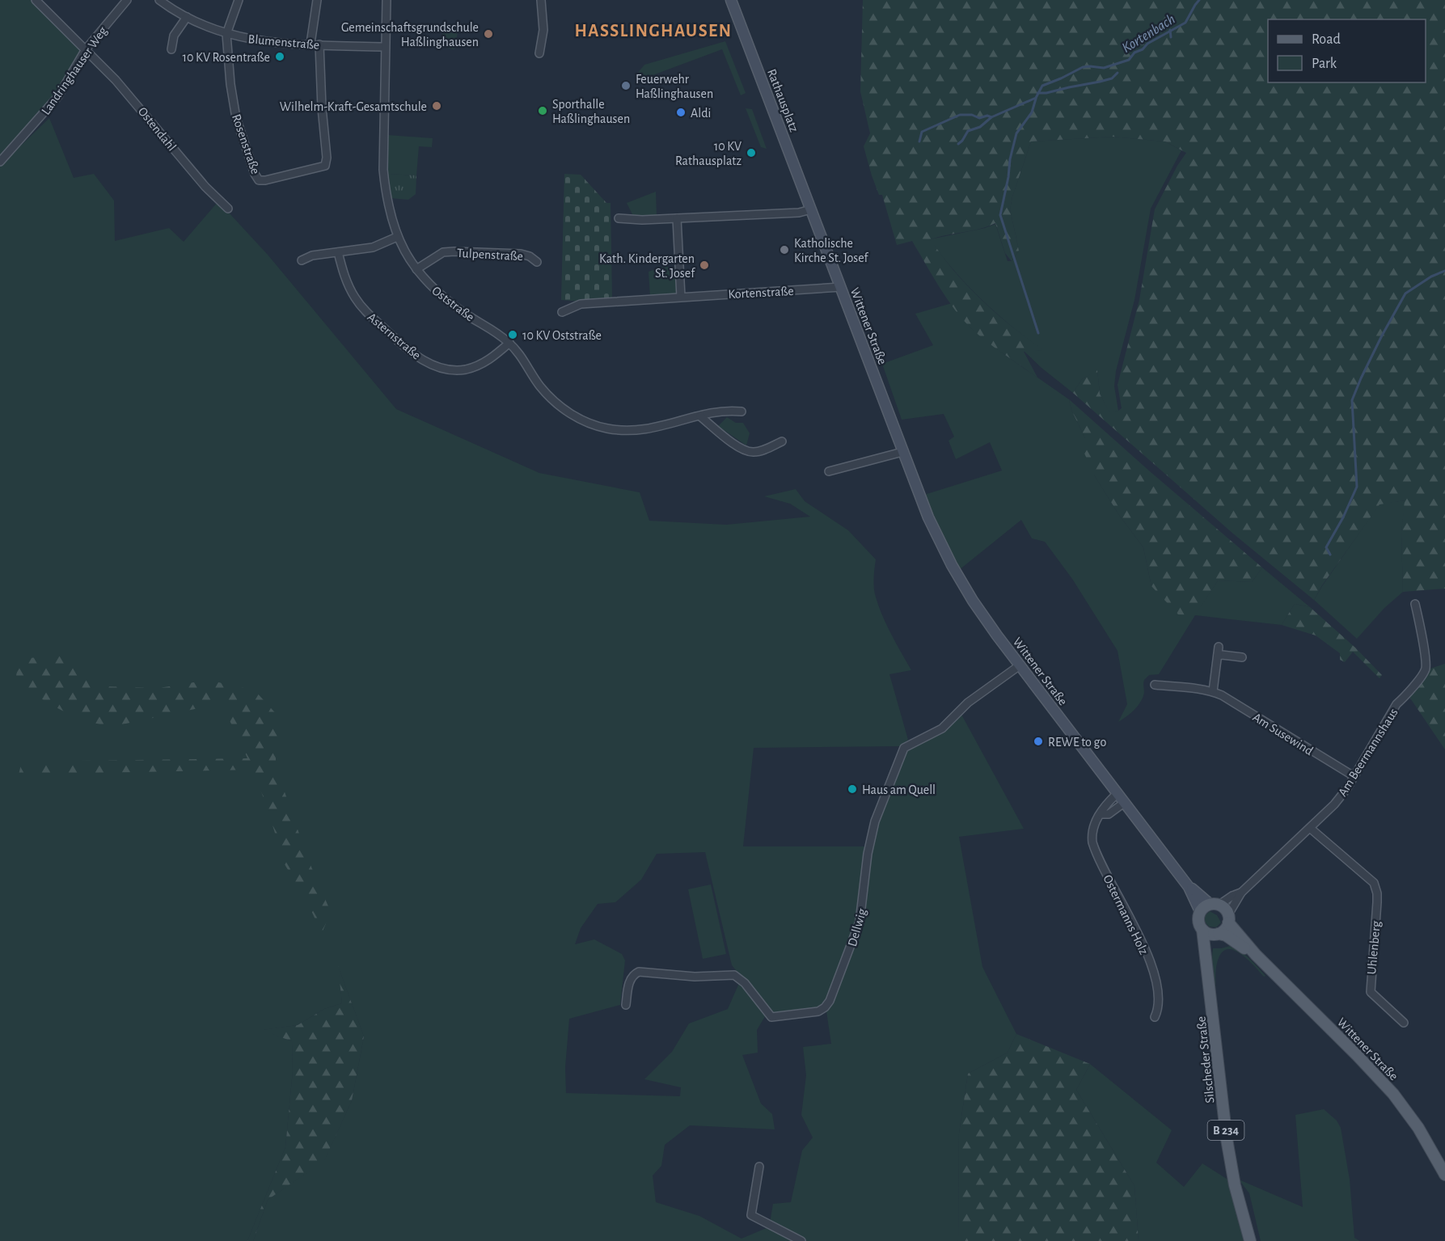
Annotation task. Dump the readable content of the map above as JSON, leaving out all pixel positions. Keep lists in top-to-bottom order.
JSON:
{
  "streets": {
    "main road": [
      "Rathausplatz",
      "Wittener Straße",
      "Silscheder Straße",
      "B 234"
    ],
    "street": [
      "Blumenstraße",
      "Landringhauser Weg",
      "Ostendahl",
      "Rosenstraße",
      "Tulpenstraße",
      "Kortenstraße",
      "Oststraße",
      "Asternstraße",
      "Am Susewind",
      "Am Beermannshaus",
      "Ostermanns Holz",
      "Dellwig",
      "Uhlenberg"
    ]
  },
  "crossings": [
    ["Blumenstraße", "Rosenstraße"],
    ["Blumenstraße", "Oststraße"],
    ["Landringhauser Weg", "Ostendahl"],
    ["Rathausplatz", "Wittener Straße"],
    ["Tulpenstraße", "Oststraße"],
    ["Kortenstraße", "Wittener Straße"],
    ["Oststraße", "Asternstraße"],
    ["Wittener Straße", "Am Beermannshaus"],
    ["Wittener Straße", "Ostermanns Holz"],
    ["Wittener Straße", "Dellwig"],
    ["Wittener Straße", "Silscheder Straße"],
    ["Am Susewind", "Am Beermannshaus"],
    ["Am Beermannshaus", "Uhlenberg"],
    ["Am Beermannshaus", "Silscheder Straße"]
  ],
  "districts": ["HASSLINGHAUSEN"],
  "water": ["Kortenbach"],
  "places": [
    "Gemeinschaftsgrundschule Haßlinghausen",
    "10 KV Rosentraße",
    "Feuerwehr Haßlinghausen",
    "Wilhelm-Kraft-Gesamtschule",
    "Sporthalle Haßlinghausen",
    "Aldi",
    "10 KV Rathausplatz",
    "Katholische Kirche St. Josef",
    "Kath. Kindergarten St. Josef",
    "10 KV Oststraße",
    "REWE to go",
    "Haus am Quell"
  ],
  "legend": ["Road", "Park"]
}
